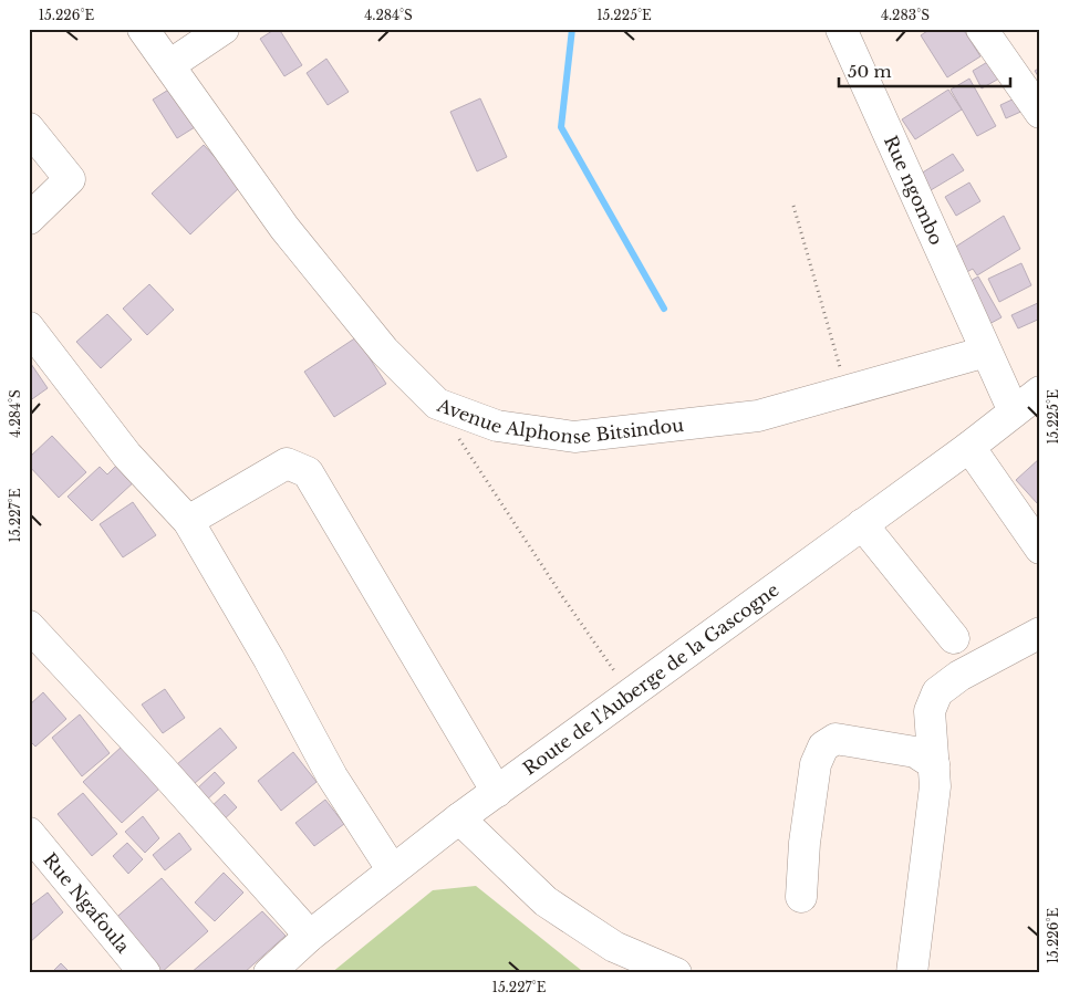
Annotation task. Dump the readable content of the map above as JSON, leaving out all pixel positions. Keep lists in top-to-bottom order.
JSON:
{
  "streets": {
    "street": [
      "Rue ngombo",
      "Avenue Alphonse Bitsindou",
      "Route de l'Auberge de la Gascogne",
      "Rue Ngafoula"
    ]
  },
  "crossings": [
    ["Rue ngombo", "Avenue Alphonse Bitsindou"],
    ["Rue ngombo", "Route de l'Auberge de la Gascogne"]
  ],
  "scale_bar": "50 m",
  "coordinates": [
    "15.226°E",
    "4.284°S",
    "15.225°E",
    "4.283°S",
    "15.227°E"
  ]
}
